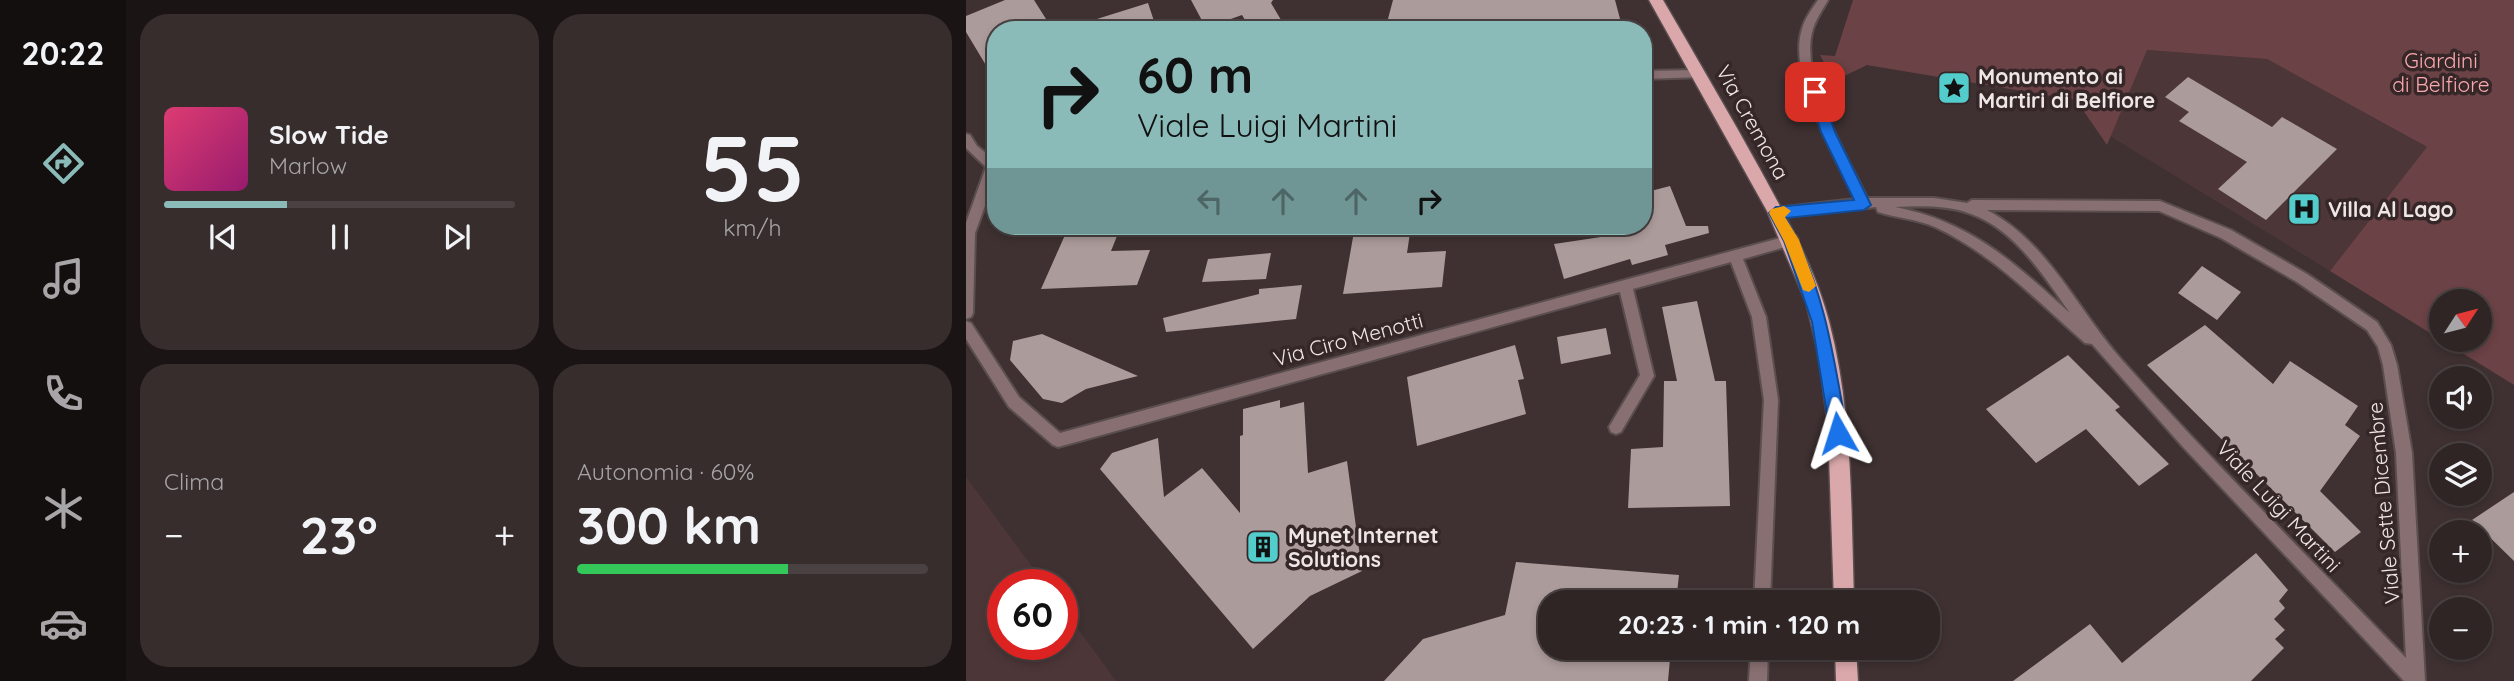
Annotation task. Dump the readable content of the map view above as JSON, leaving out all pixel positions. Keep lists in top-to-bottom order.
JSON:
{
  "streets": {
    "main road": ["Via Cremona"],
    "street": ["Via Ciro Menotti", "Viale Sette Dicembre", "Viale Luigi Martini"]
  },
  "crossings": [
    ["Via Cremona", "Via Ciro Menotti"],
    ["Via Cremona", "Viale Luigi Martini"],
    ["Viale Sette Dicembre", "Viale Luigi Martini"]
  ],
  "parks": ["Giardini di Belfiore"],
  "places": {
    "place": ["Monumento ai Martiri di Belfiore"],
    "hospital": ["Villa Al Lago"],
    "building": ["Mynet Internet Solutions"]
  },
  "north": "top right",
  "page": {
    "tabs": "20:22",
    "tile": [
      ["55", "km/h"],
      "Clima",
      ["Autonomia · 60%", "300 km"]
    ],
    "turn": ["60 m", "Viale Luigi Martini"],
    "song": ["Slow Tide", "Marlow"],
    "map_buttons": ["+", "−"],
    "heat": ["−", "23°", "+"],
    "limit": "60",
    "trip": "20:23 · 1 min · 120 m"
  }
}
